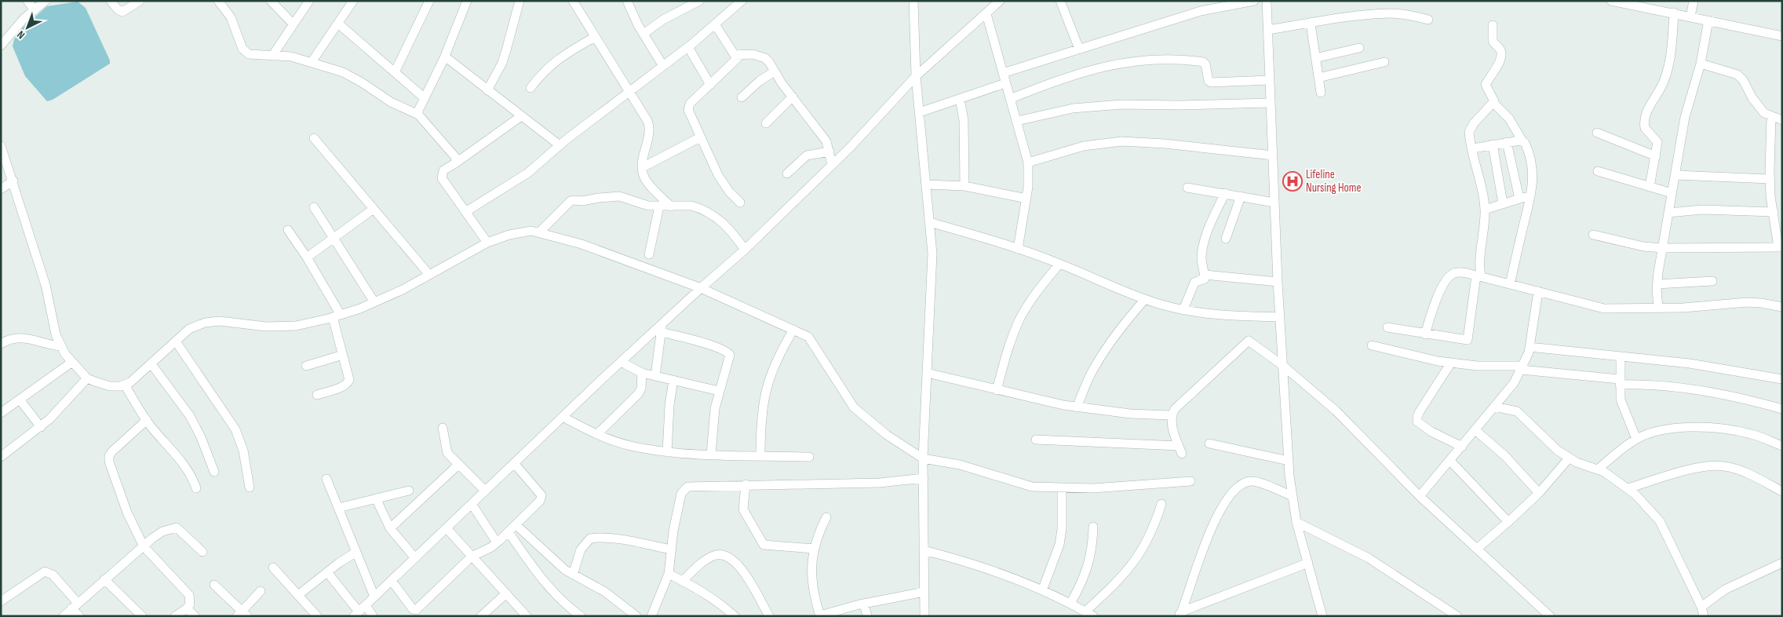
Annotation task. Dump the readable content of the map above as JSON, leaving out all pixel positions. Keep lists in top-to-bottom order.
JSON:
{
  "places": {
    "hospital": ["Lifeline Nursing Home"]
  },
  "north": "bottom left"
}
